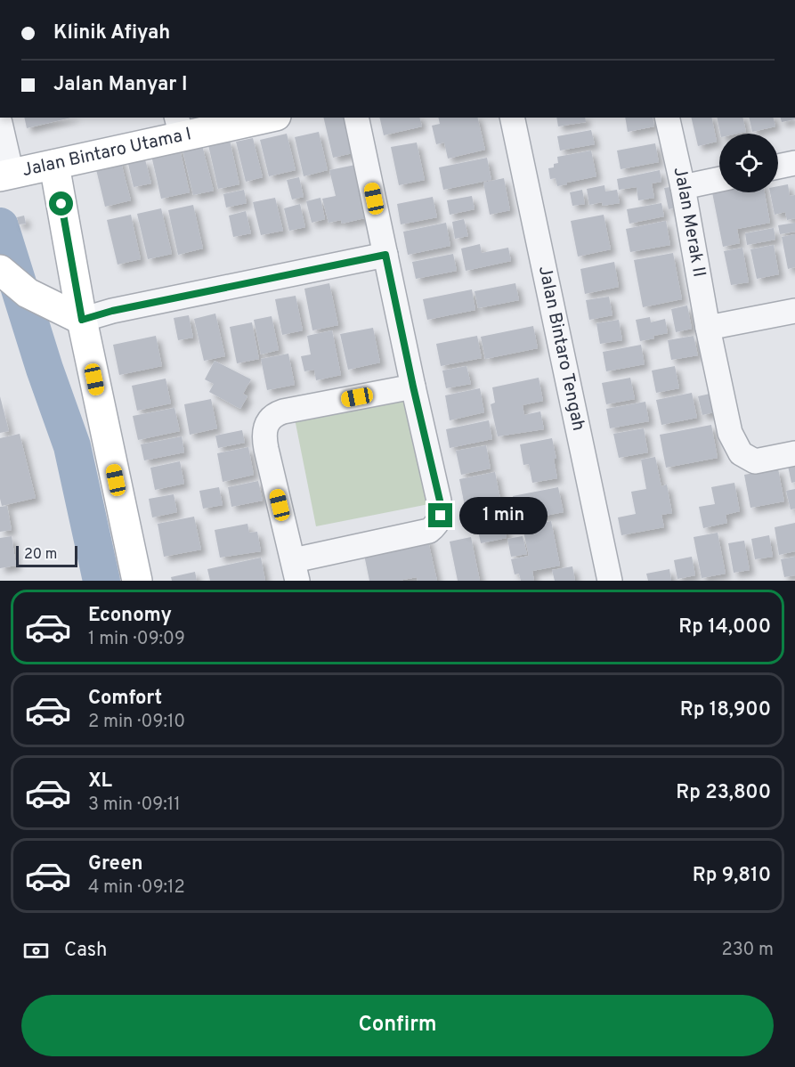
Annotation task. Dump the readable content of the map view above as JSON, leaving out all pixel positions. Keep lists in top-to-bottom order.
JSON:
{
  "streets": {
    "street": ["Jalan Bintaro Utama I", "Jalan Merak II", "Jalan Bintaro Tengah"]
  },
  "scale_bar": "20 m",
  "page": {
    "banner": ["Klinik Afiyah", "Jalan Manyar I"],
    "bubble": "1 min",
    "scale": "20 m",
    "list": [
      {
        "name": "Economy",
        "note": "1 min · 09:09",
        "value": "Rp 14,000"
      },
      {
        "name": "Comfort",
        "note": "2 min · 09:10",
        "value": "Rp 18,900"
      },
      {
        "name": "XL",
        "note": "3 min · 09:11",
        "value": "Rp 23,800"
      },
      {
        "name": "Green",
        "note": "4 min · 09:12",
        "value": "Rp 9,810"
      }
    ],
    "pay": ["Cash", "230 m"],
    "buttons": "Confirm"
  }
}
